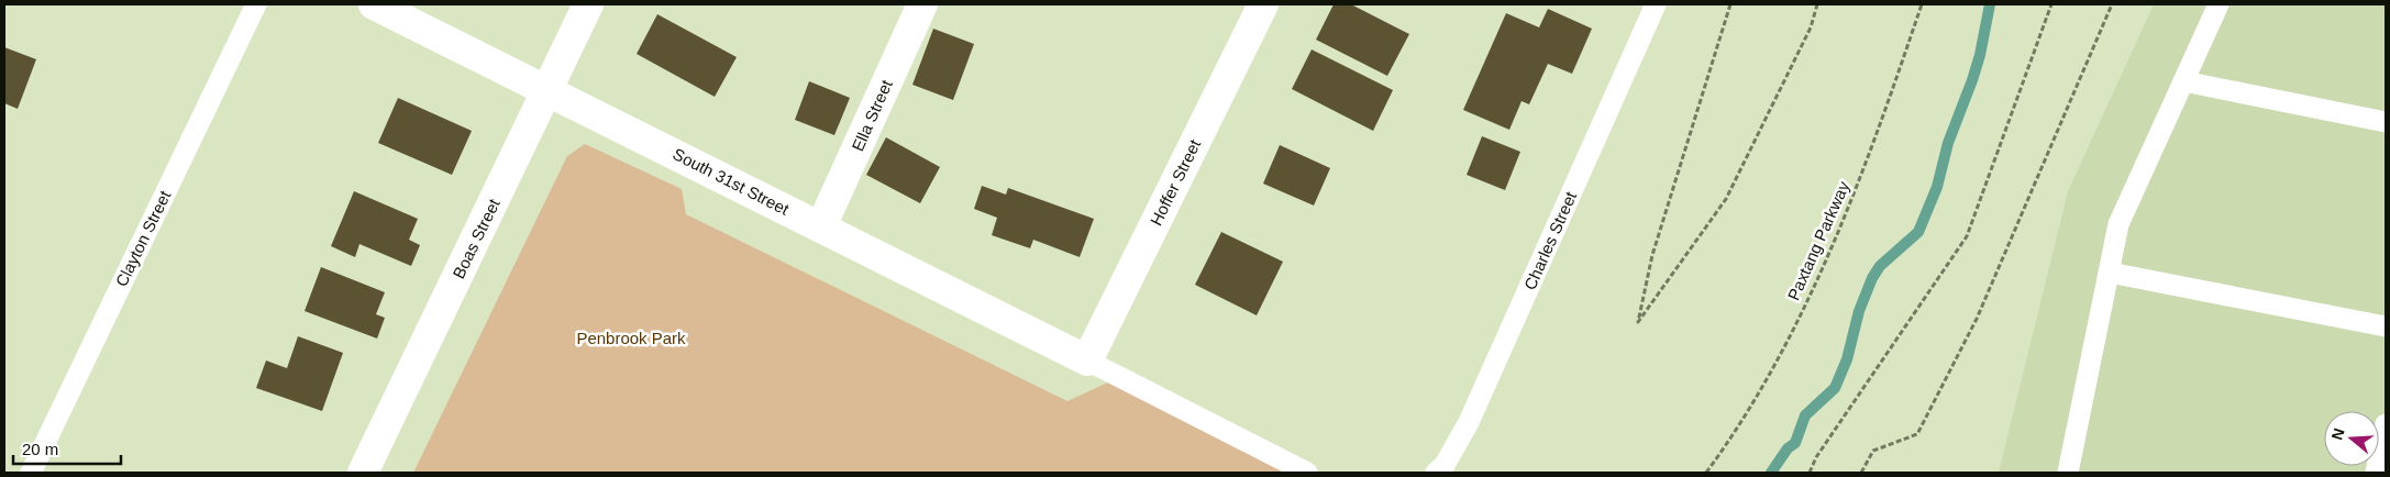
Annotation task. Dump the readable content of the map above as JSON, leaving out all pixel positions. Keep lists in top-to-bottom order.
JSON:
{
  "streets": {
    "street": [
      "Ella Street",
      "South 31st Street",
      "Hoffer Street",
      "Boas Street"
    ],
    "lane": ["Clayton Street", "Charles Street"],
    "path": ["Paxtang Parkway"]
  },
  "crossings": [
    ["Ella Street", "South 31st Street"],
    ["South 31st Street", "Hoffer Street"],
    ["South 31st Street", "Boas Street"]
  ],
  "parks": ["Penbrook Park"],
  "scale_bar": "20 m",
  "north": "left"
}
